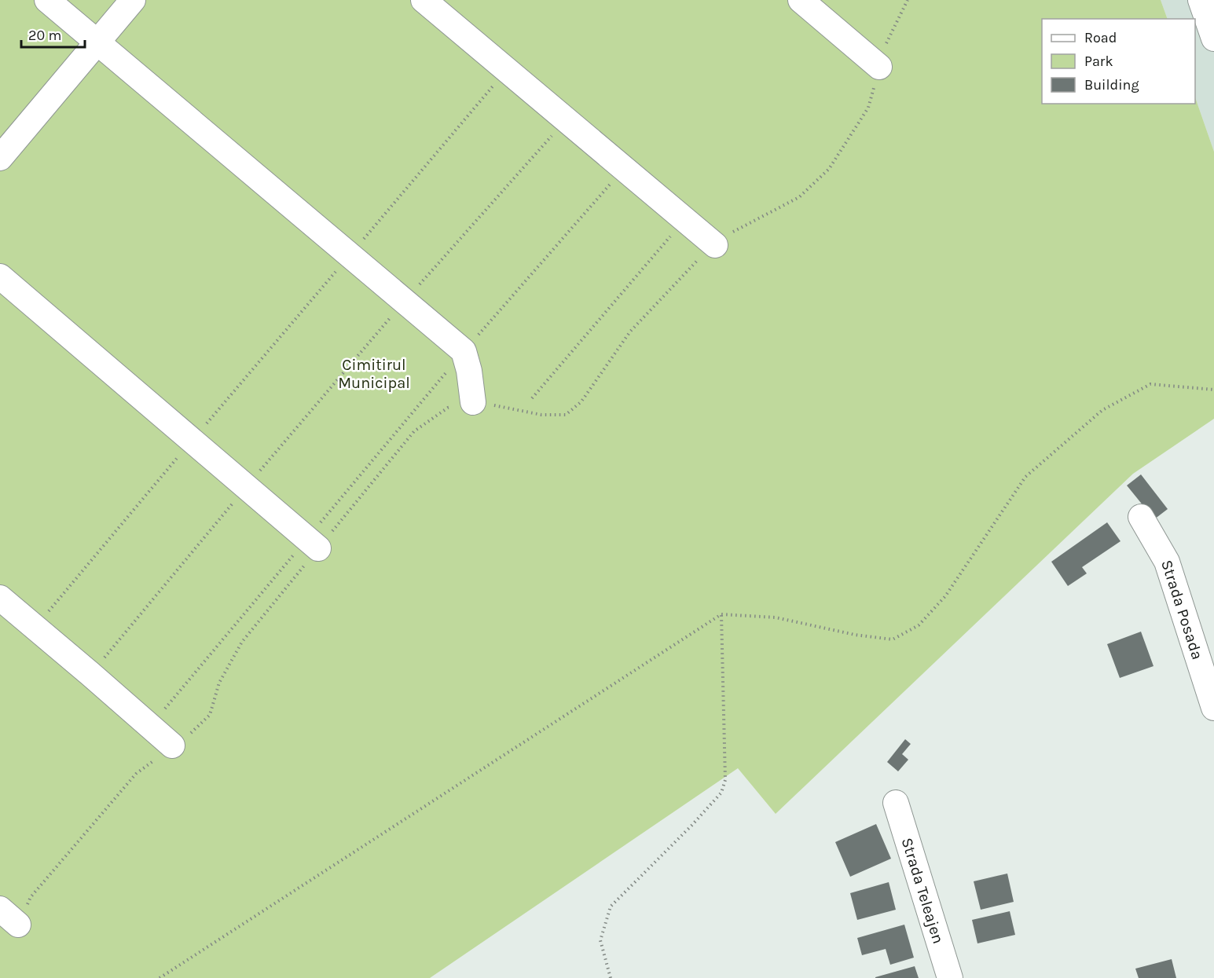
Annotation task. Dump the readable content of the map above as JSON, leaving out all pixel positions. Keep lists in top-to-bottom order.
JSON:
{
  "streets": {
    "street": ["Strada Posada", "Strada Teleajen"]
  },
  "parks": ["Cimitirul Municipal"],
  "legend": ["Road", "Park", "Building"],
  "scale_bar": "20 m"
}
